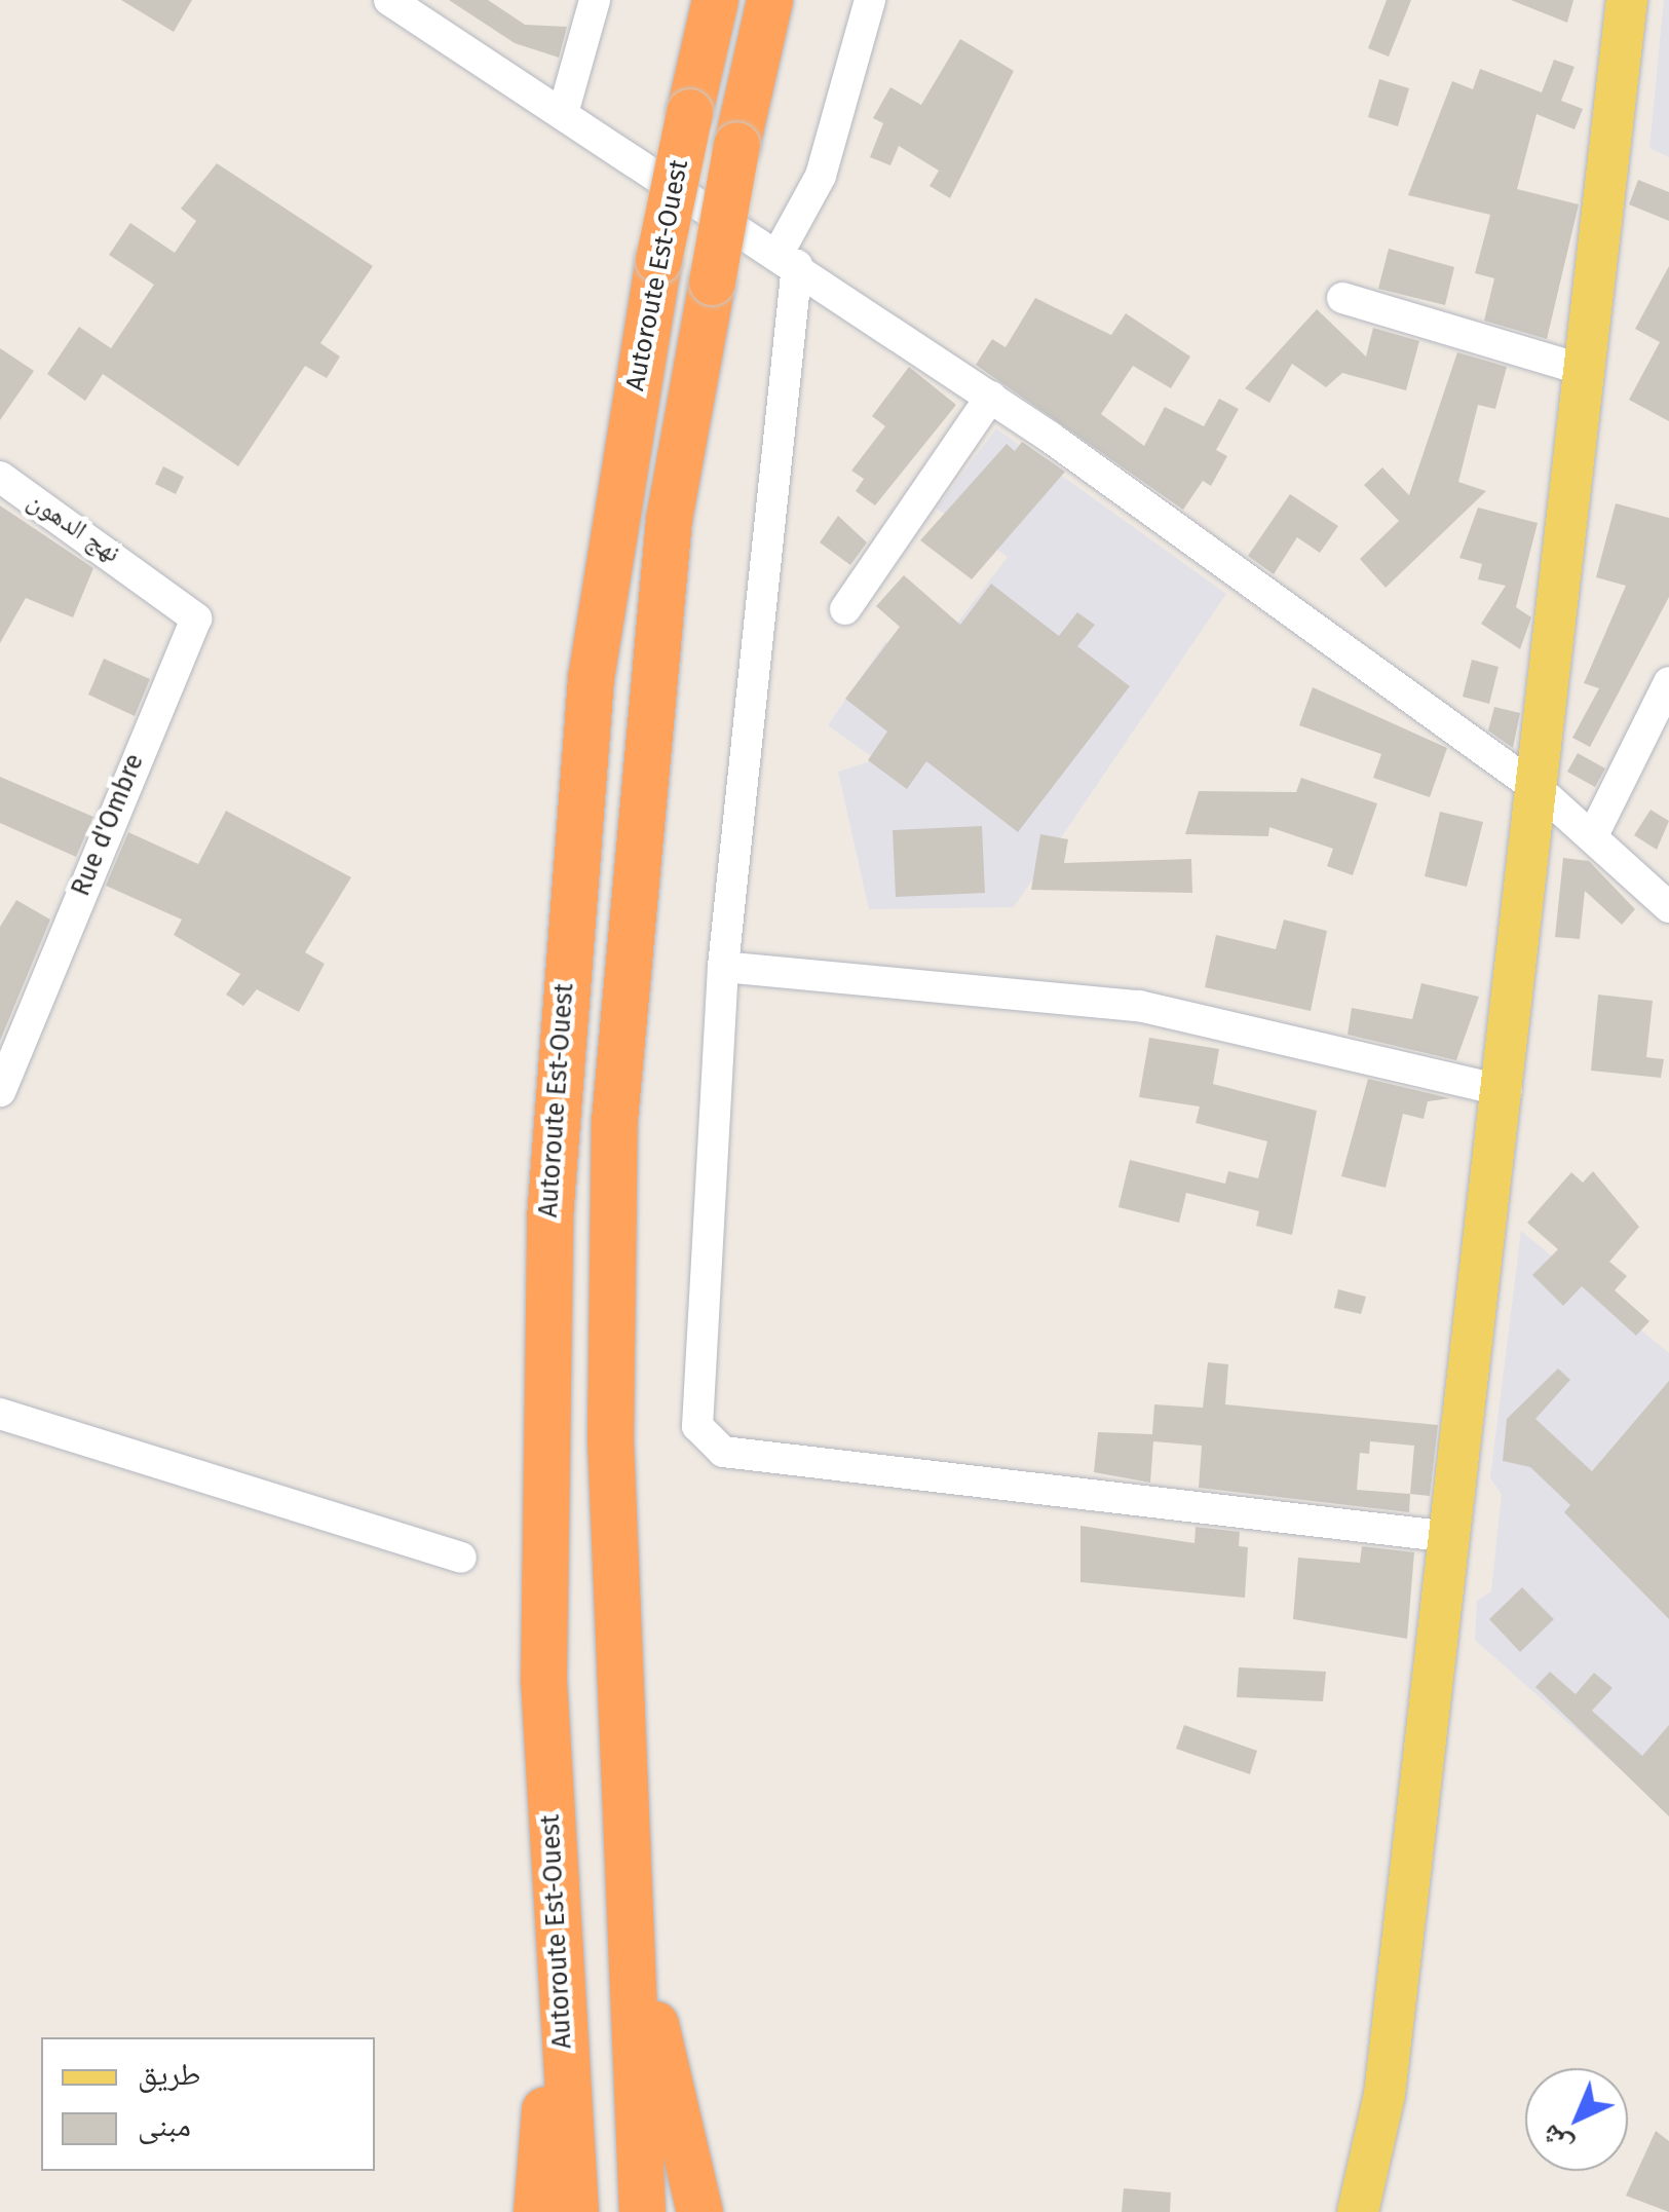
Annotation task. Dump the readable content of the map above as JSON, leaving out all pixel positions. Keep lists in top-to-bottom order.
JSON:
{
  "streets": {
    "highway": ["Autoroute Est-Ouest"],
    "street": ["نهج الدهون", "Rue d'Ombre"]
  },
  "crossings": [
    ["نهج الدهون", "Rue d'Ombre"]
  ],
  "legend": ["طريق", "مبنى"],
  "north": "bottom left"
}
